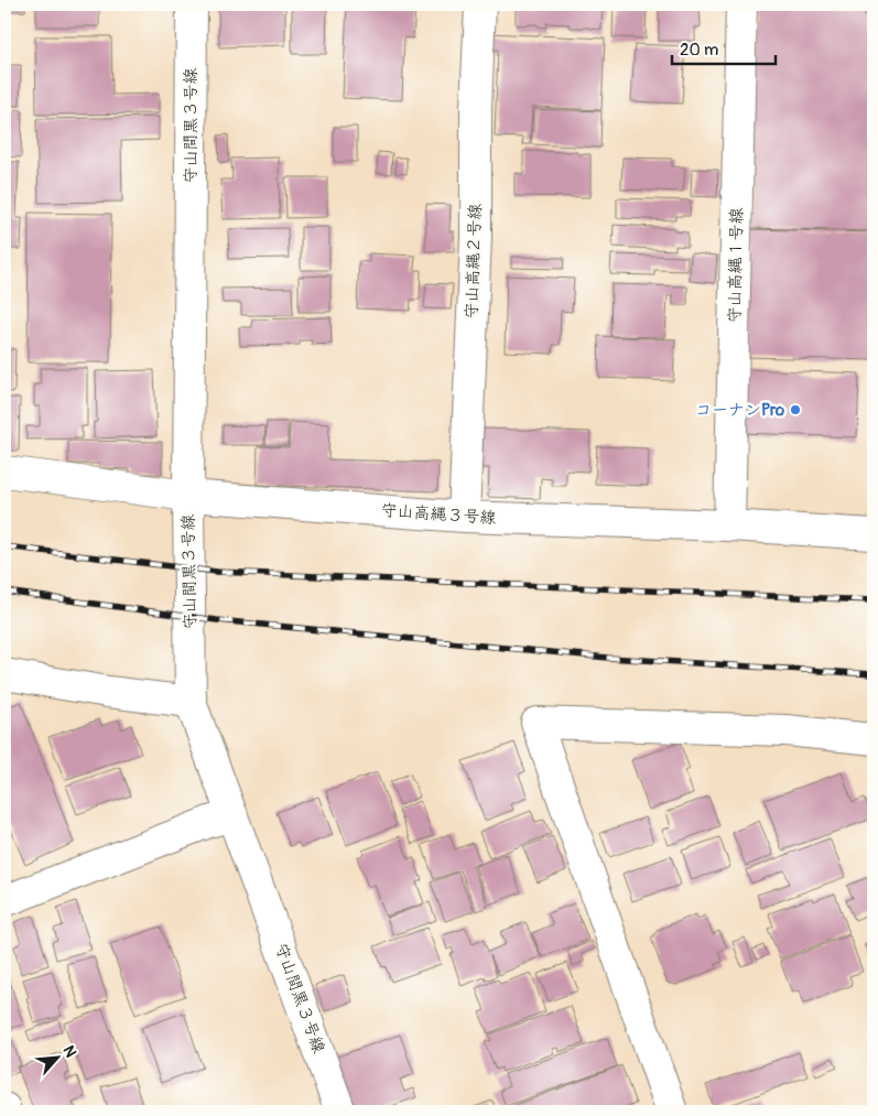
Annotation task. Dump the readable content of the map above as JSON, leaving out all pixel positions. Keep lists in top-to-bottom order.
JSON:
{
  "streets": {
    "street": [
      "守山間黒３号線",
      "守山高縄２号線",
      "守山高縄１号線",
      "守山高縄３号線"
    ]
  },
  "crossings": [
    ["守山間黒３号線", "守山高縄３号線"],
    ["守山高縄２号線", "守山高縄３号線"],
    ["守山高縄１号線", "守山高縄３号線"]
  ],
  "places": ["コーナンPro"],
  "scale_bar": "20 m",
  "north": "top right"
}
